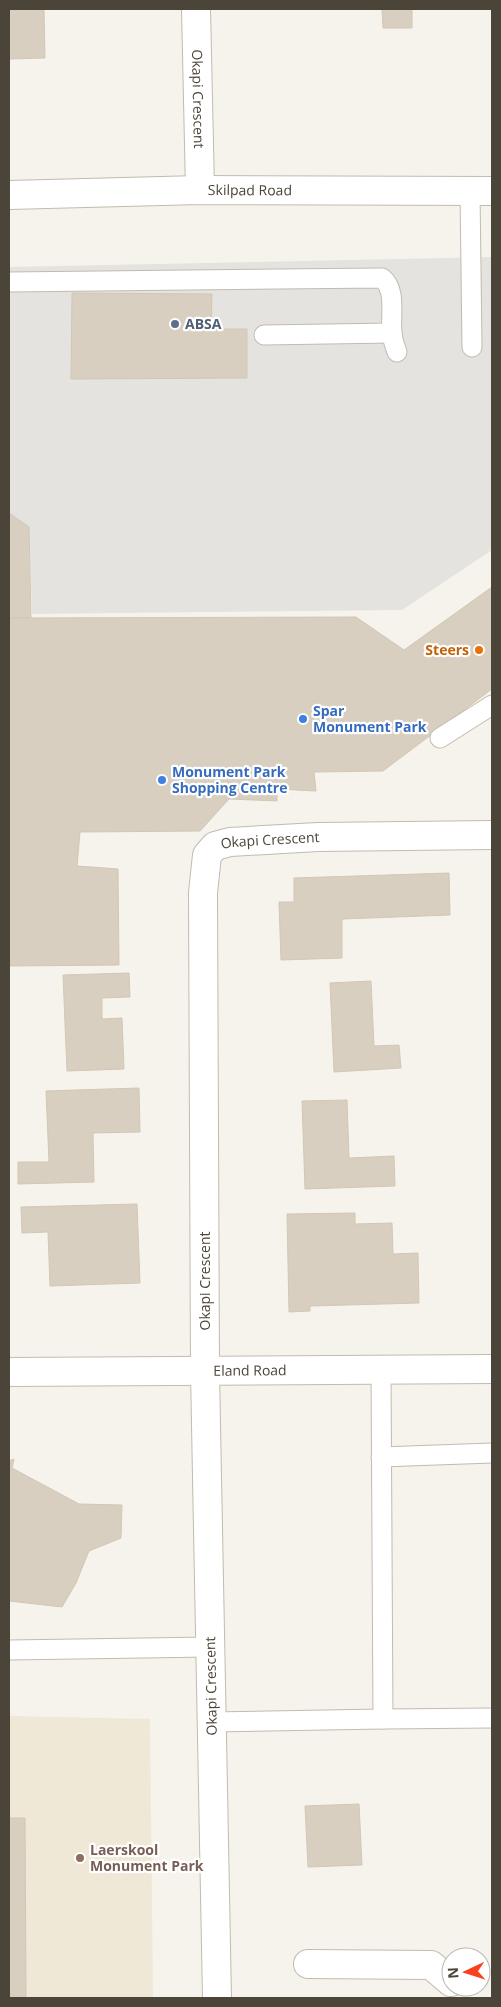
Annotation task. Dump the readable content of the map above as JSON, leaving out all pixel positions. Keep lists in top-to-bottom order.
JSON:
{
  "streets": {
    "street": ["Okapi Crescent", "Skilpad Road", "Eland Road"]
  },
  "crossings": [
    ["Okapi Crescent", "Skilpad Road"],
    ["Okapi Crescent", "Eland Road"]
  ],
  "places": [
    "ABSA",
    "Steers",
    "Spar Monument Park",
    "Monument Park Shopping Centre",
    "Laerskool Monument Park"
  ],
  "north": "left"
}
